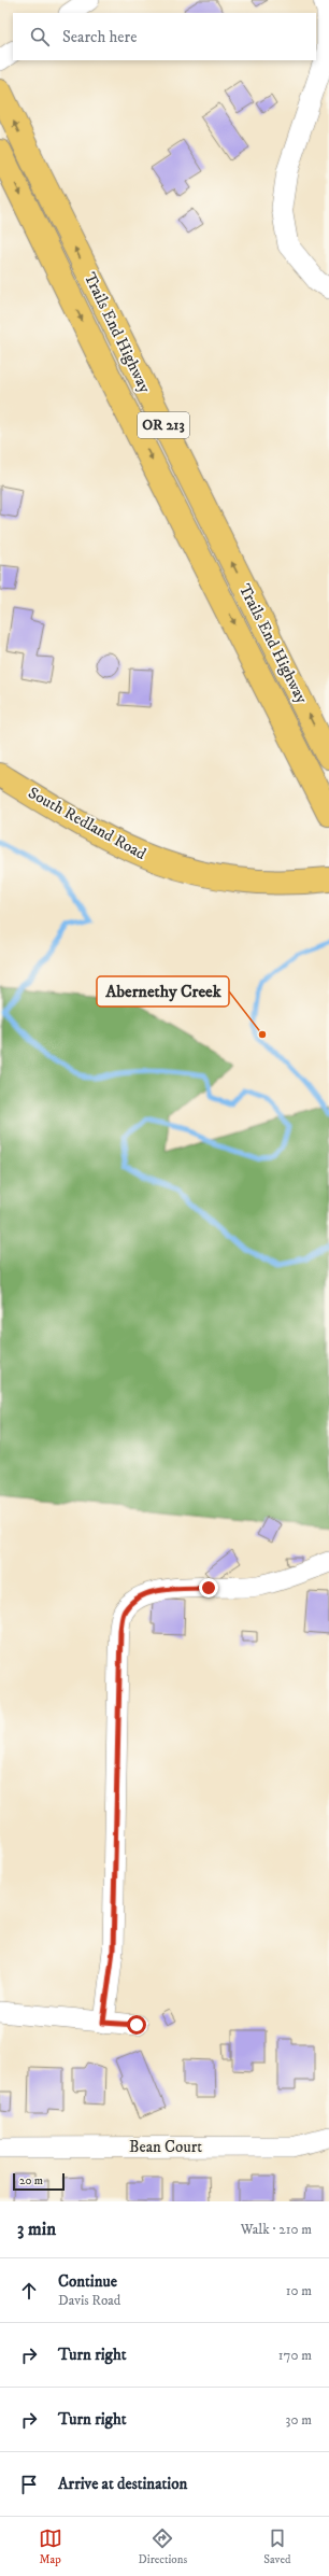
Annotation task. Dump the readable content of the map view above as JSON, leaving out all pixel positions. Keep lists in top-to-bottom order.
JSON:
{
  "streets": {
    "main road": ["Trails End Highway", "OR 213", "South Redland Road"],
    "street": ["Bean Court"]
  },
  "places": ["Abernethy Creek"],
  "scale_bar": "20 m",
  "page": {
    "search": "Search here",
    "scale": "20 m",
    "heading": ["3 min", "Walk · 210 m"],
    "list": [
      ["Continue", "Davis Road", "10 m"],
      ["Turn right", "170 m"],
      ["Turn right", "30 m"],
      "Arrive at destination"
    ],
    "nav": ["Map", "Directions", "Saved"]
  }
}
